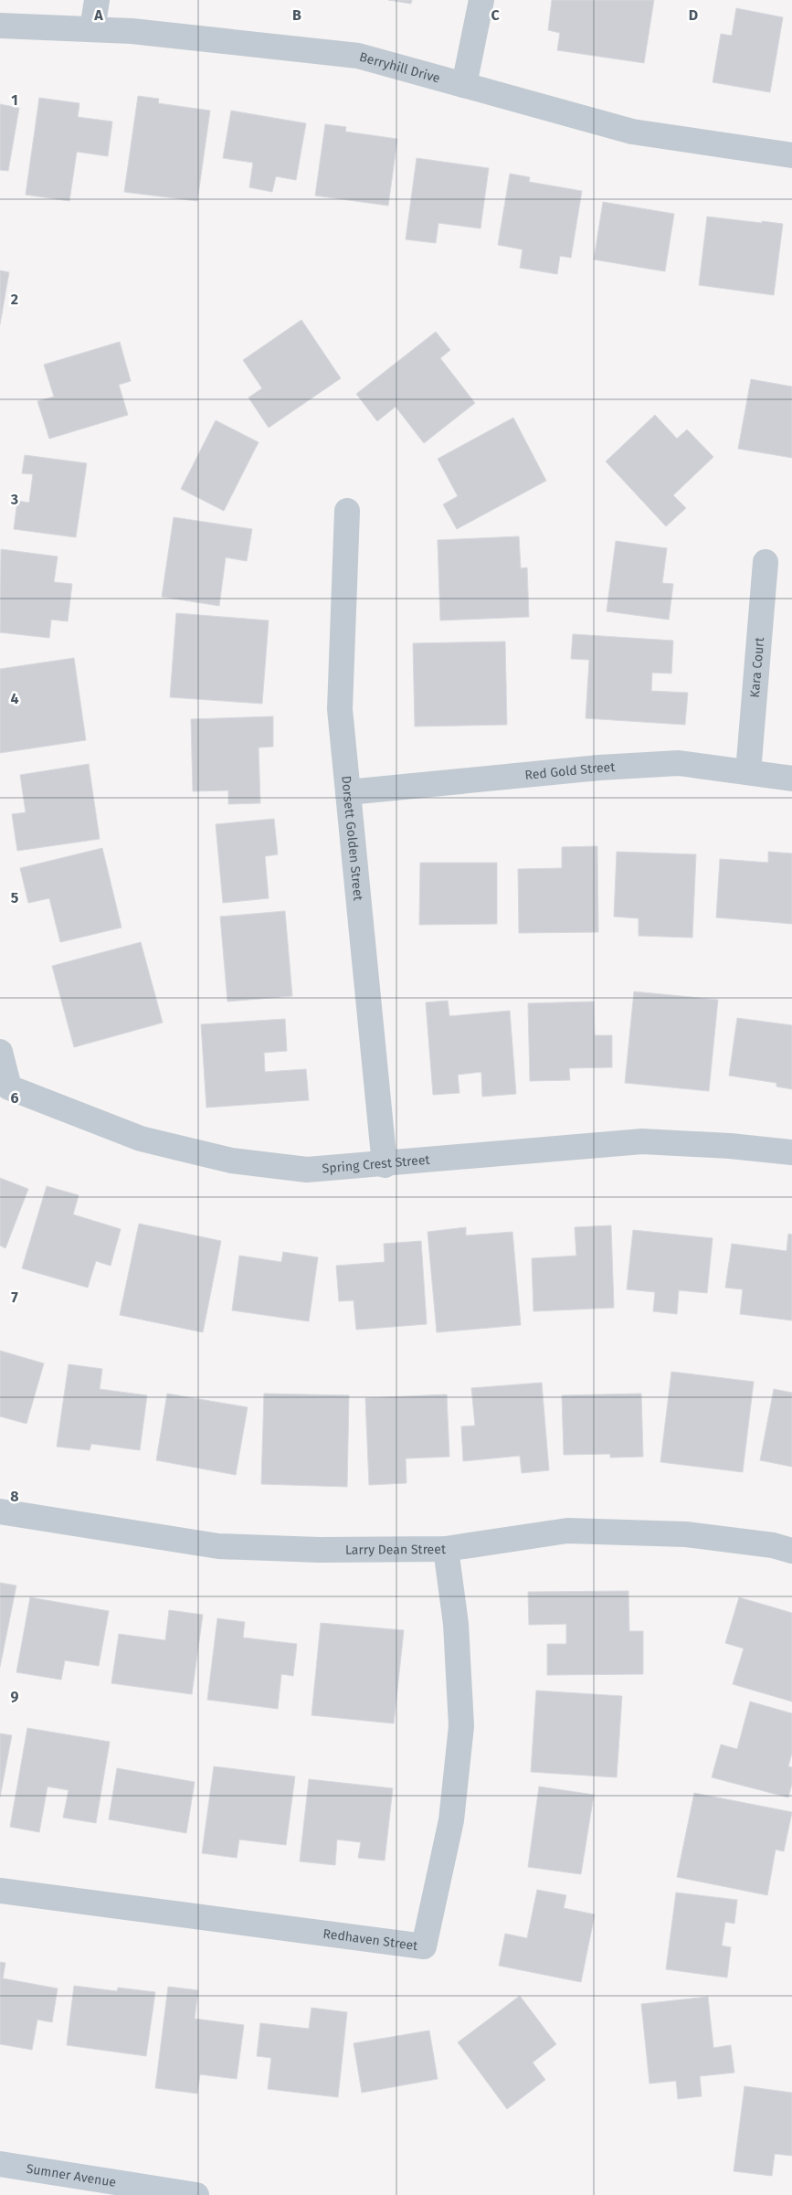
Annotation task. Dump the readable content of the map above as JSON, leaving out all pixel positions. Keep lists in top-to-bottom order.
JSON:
{
  "streets": {
    "main road": ["Sumner Avenue"],
    "street": [
      "Berryhill Drive",
      "Kara Court",
      "Red Gold Street",
      "Dorsett Golden Street",
      "Spring Crest Street",
      "Larry Dean Street",
      "Redhaven Street"
    ]
  },
  "crossings": [
    ["Kara Court", "Red Gold Street"],
    ["Red Gold Street", "Dorsett Golden Street"],
    ["Dorsett Golden Street", "Spring Crest Street"],
    ["Larry Dean Street", "Redhaven Street"]
  ],
  "grid": {
    "columns": [
      "A",
      "B",
      "C",
      "D"
    ],
    "rows": [
      "1",
      "2",
      "3",
      "4",
      "5",
      "6",
      "7",
      "8",
      "9"
    ]
  }
}
